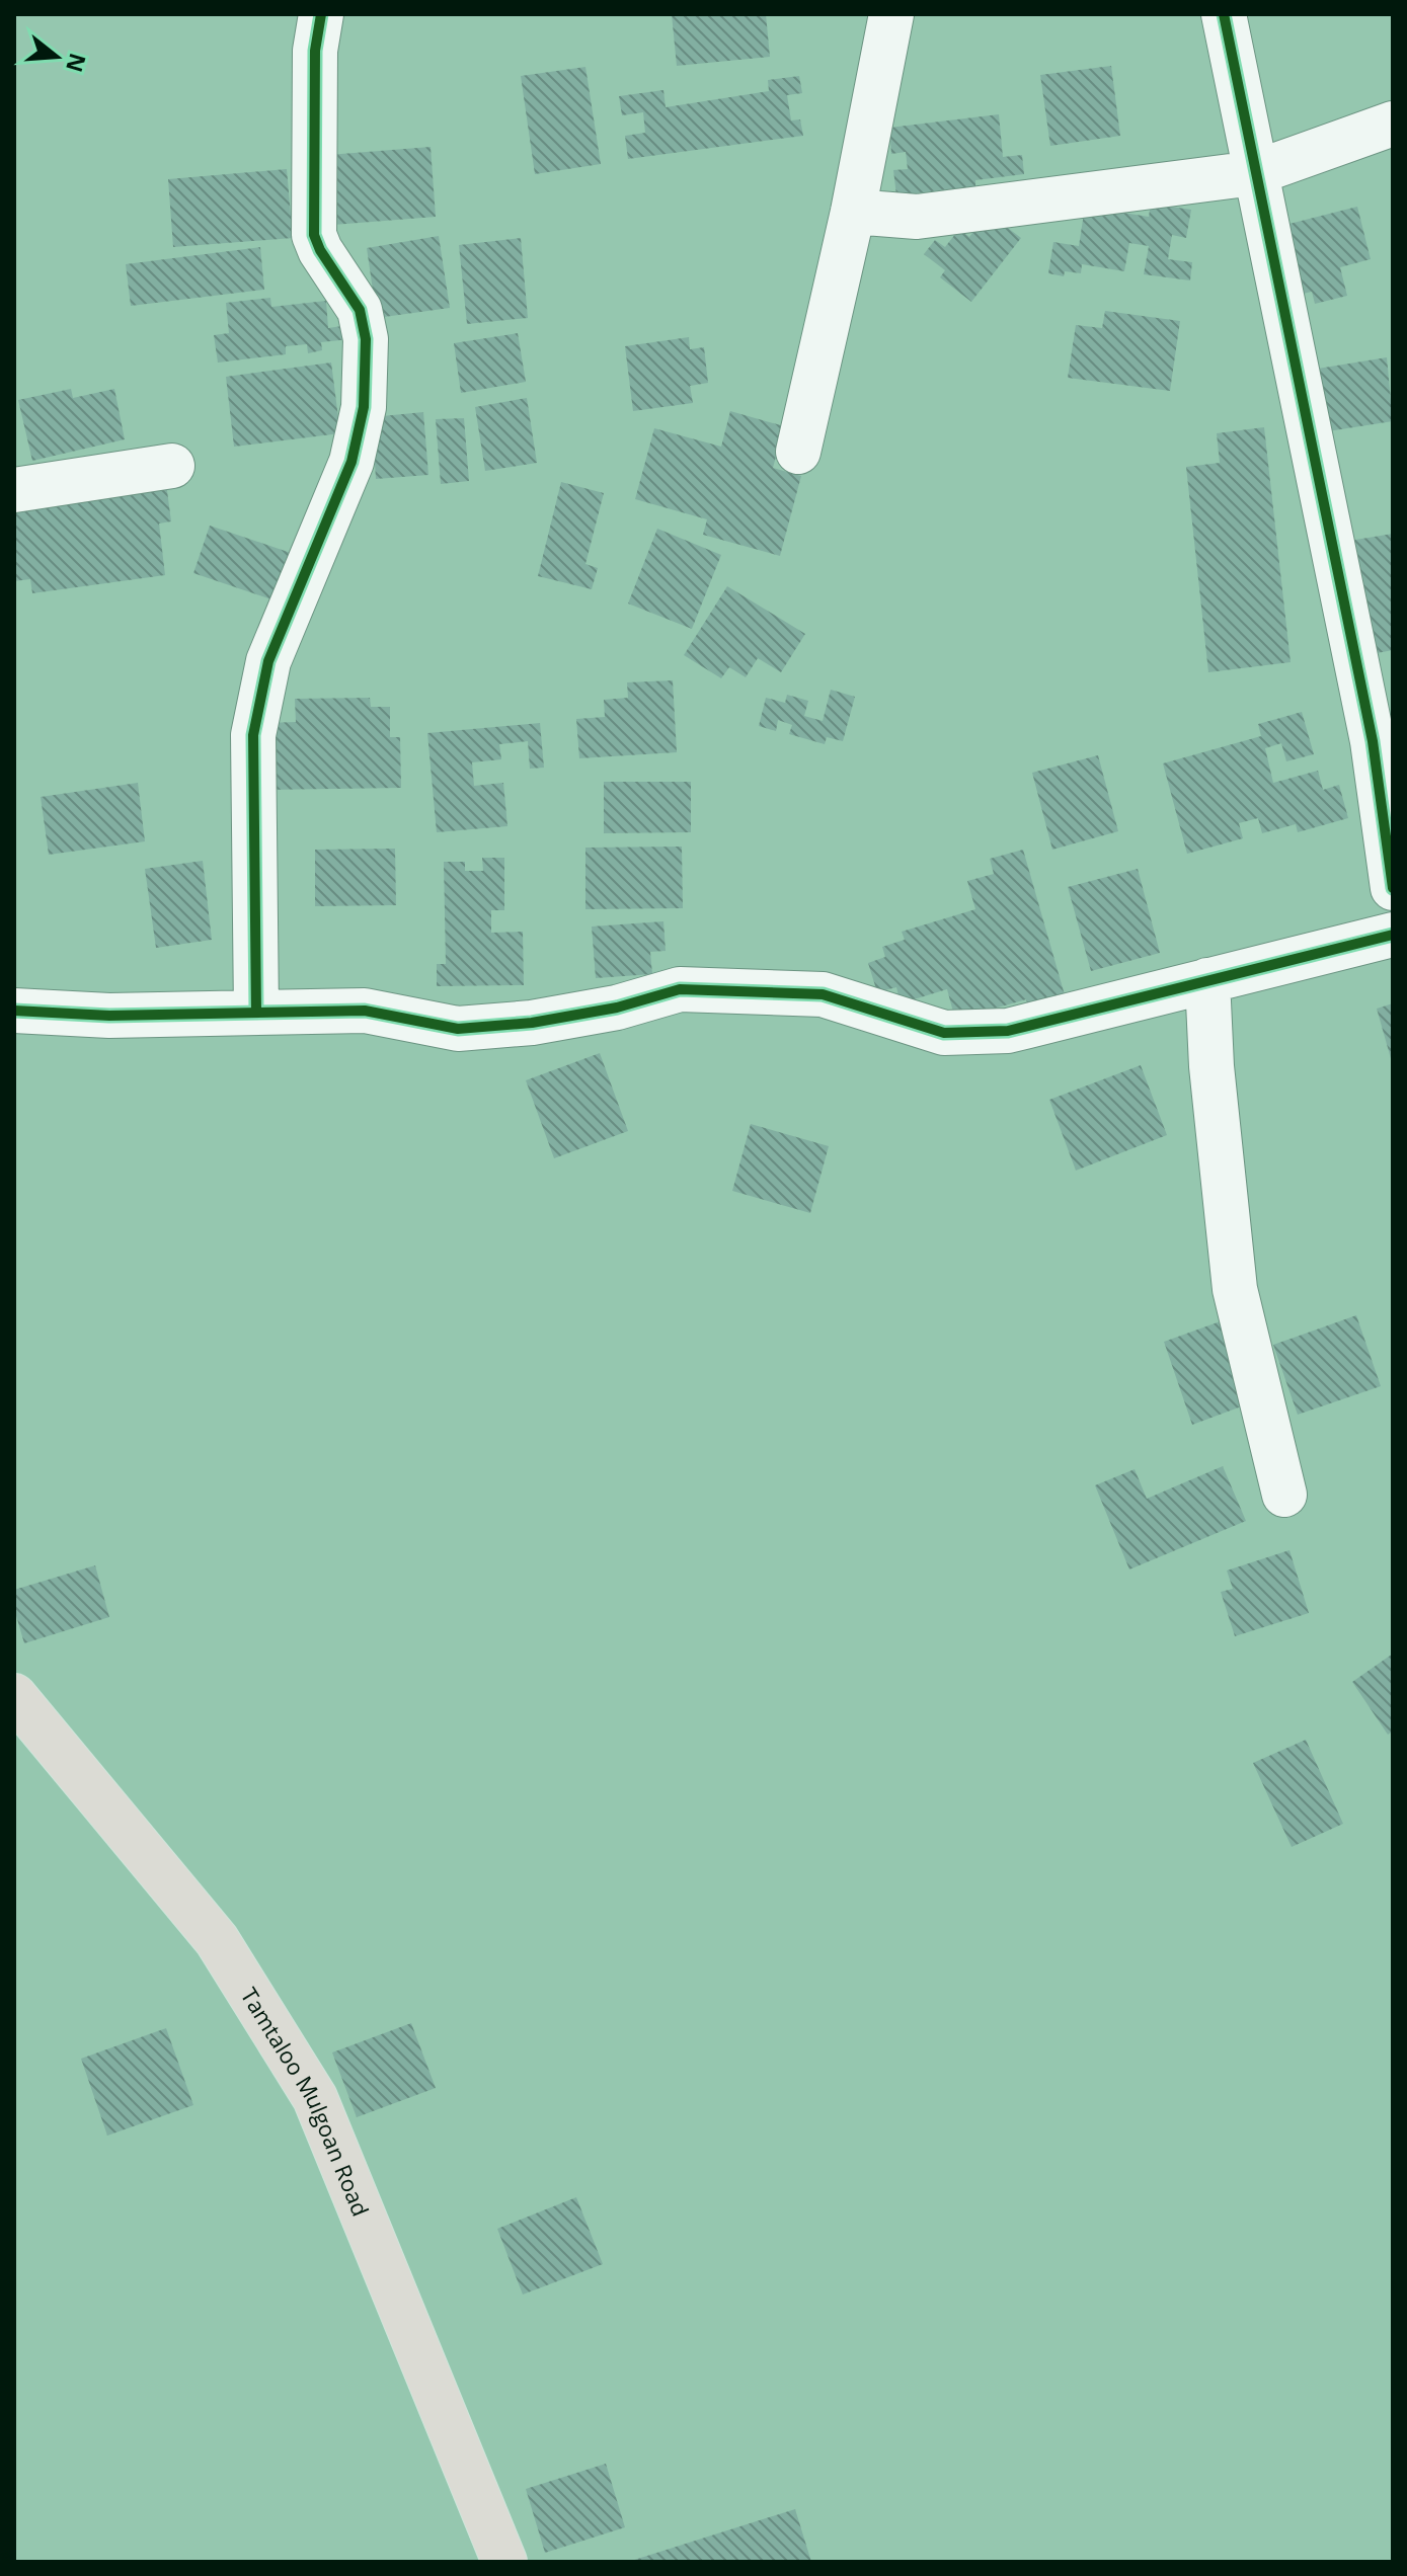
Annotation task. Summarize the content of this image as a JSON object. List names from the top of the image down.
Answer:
{
  "streets": {
    "main road": ["Tamtaloo Mulgoan Road"]
  },
  "north": "right"
}
